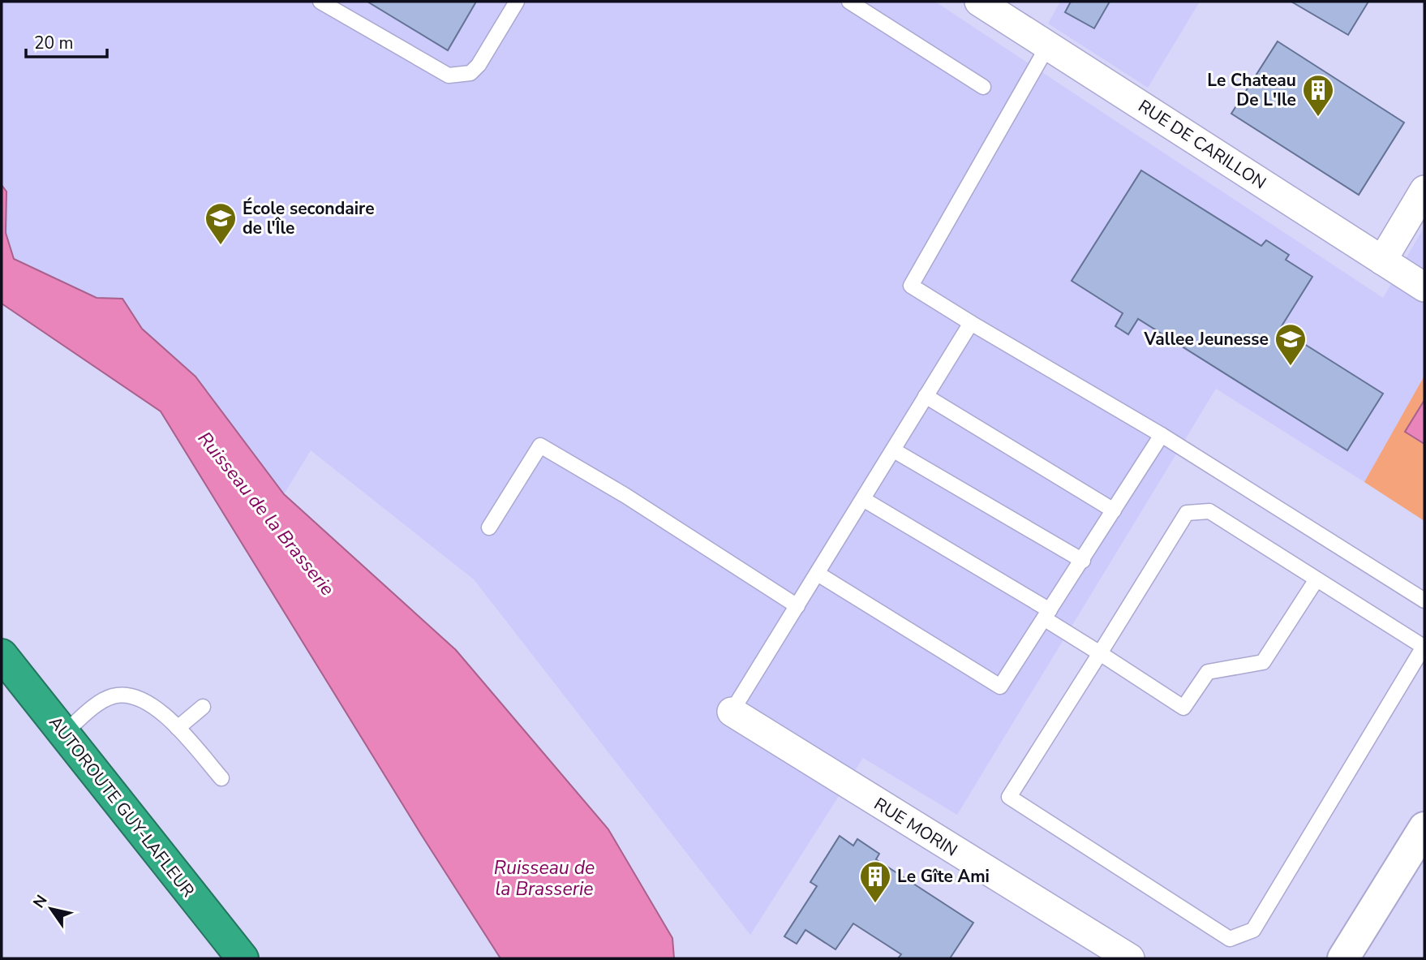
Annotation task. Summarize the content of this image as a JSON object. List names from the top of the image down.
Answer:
{
  "streets": {
    "highway": ["AUTOROUTE GUY-LAFLEUR"],
    "street": ["RUE DE CARILLON", "RUE MORIN"]
  },
  "water": ["Ruisseau de la Brasserie"],
  "places": {
    "building": ["Le Chateau De L'Ile", "Le Gîte Ami"],
    "school or university": ["École secondaire de l'Île", "Vallee Jeunesse"]
  },
  "scale_bar": "20 m",
  "north": "top left"
}
